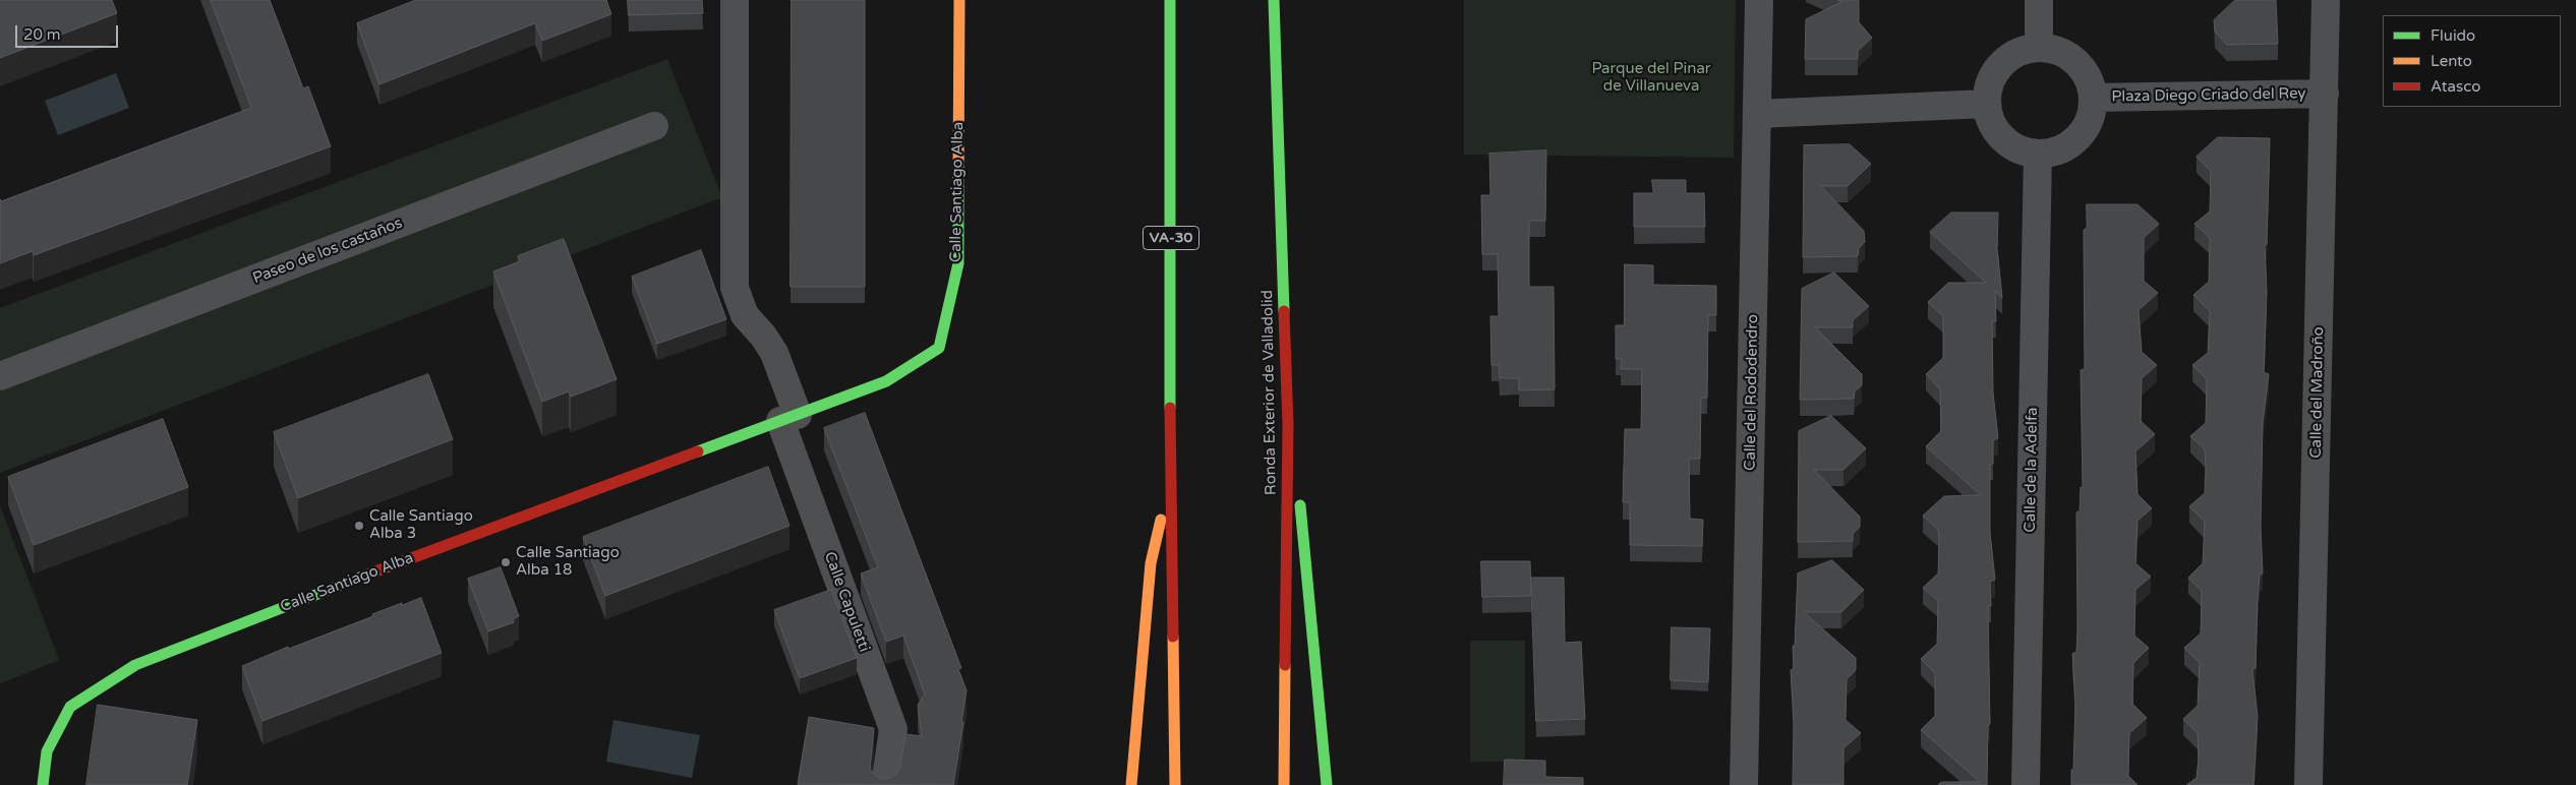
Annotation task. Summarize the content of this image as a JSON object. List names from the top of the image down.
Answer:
{
  "streets": {
    "main road": ["Calle Santiago Alba", "VA-30", "Ronda Exterior de Valladolid"],
    "street": [
      "Plaza Diego Criado del Rey",
      "Paseo de los castaños",
      "Calle del Rododendro",
      "Calle del Madroño",
      "Calle de la Adelfa",
      "Calle Capuletti"
    ]
  },
  "crossings": [
    ["Plaza Diego Criado del Rey", "Calle del Madroño"],
    ["Plaza Diego Criado del Rey", "Calle de la Adelfa"],
    ["Calle Santiago Alba", "Calle Capuletti"]
  ],
  "parks": ["Parque del Pinar de Villanueva"],
  "places": ["Calle Santiago Alba 3", "Calle Santiago Alba 18"],
  "legend": ["Fluido", "Lento", "Atasco"],
  "scale_bar": "20 m"
}
